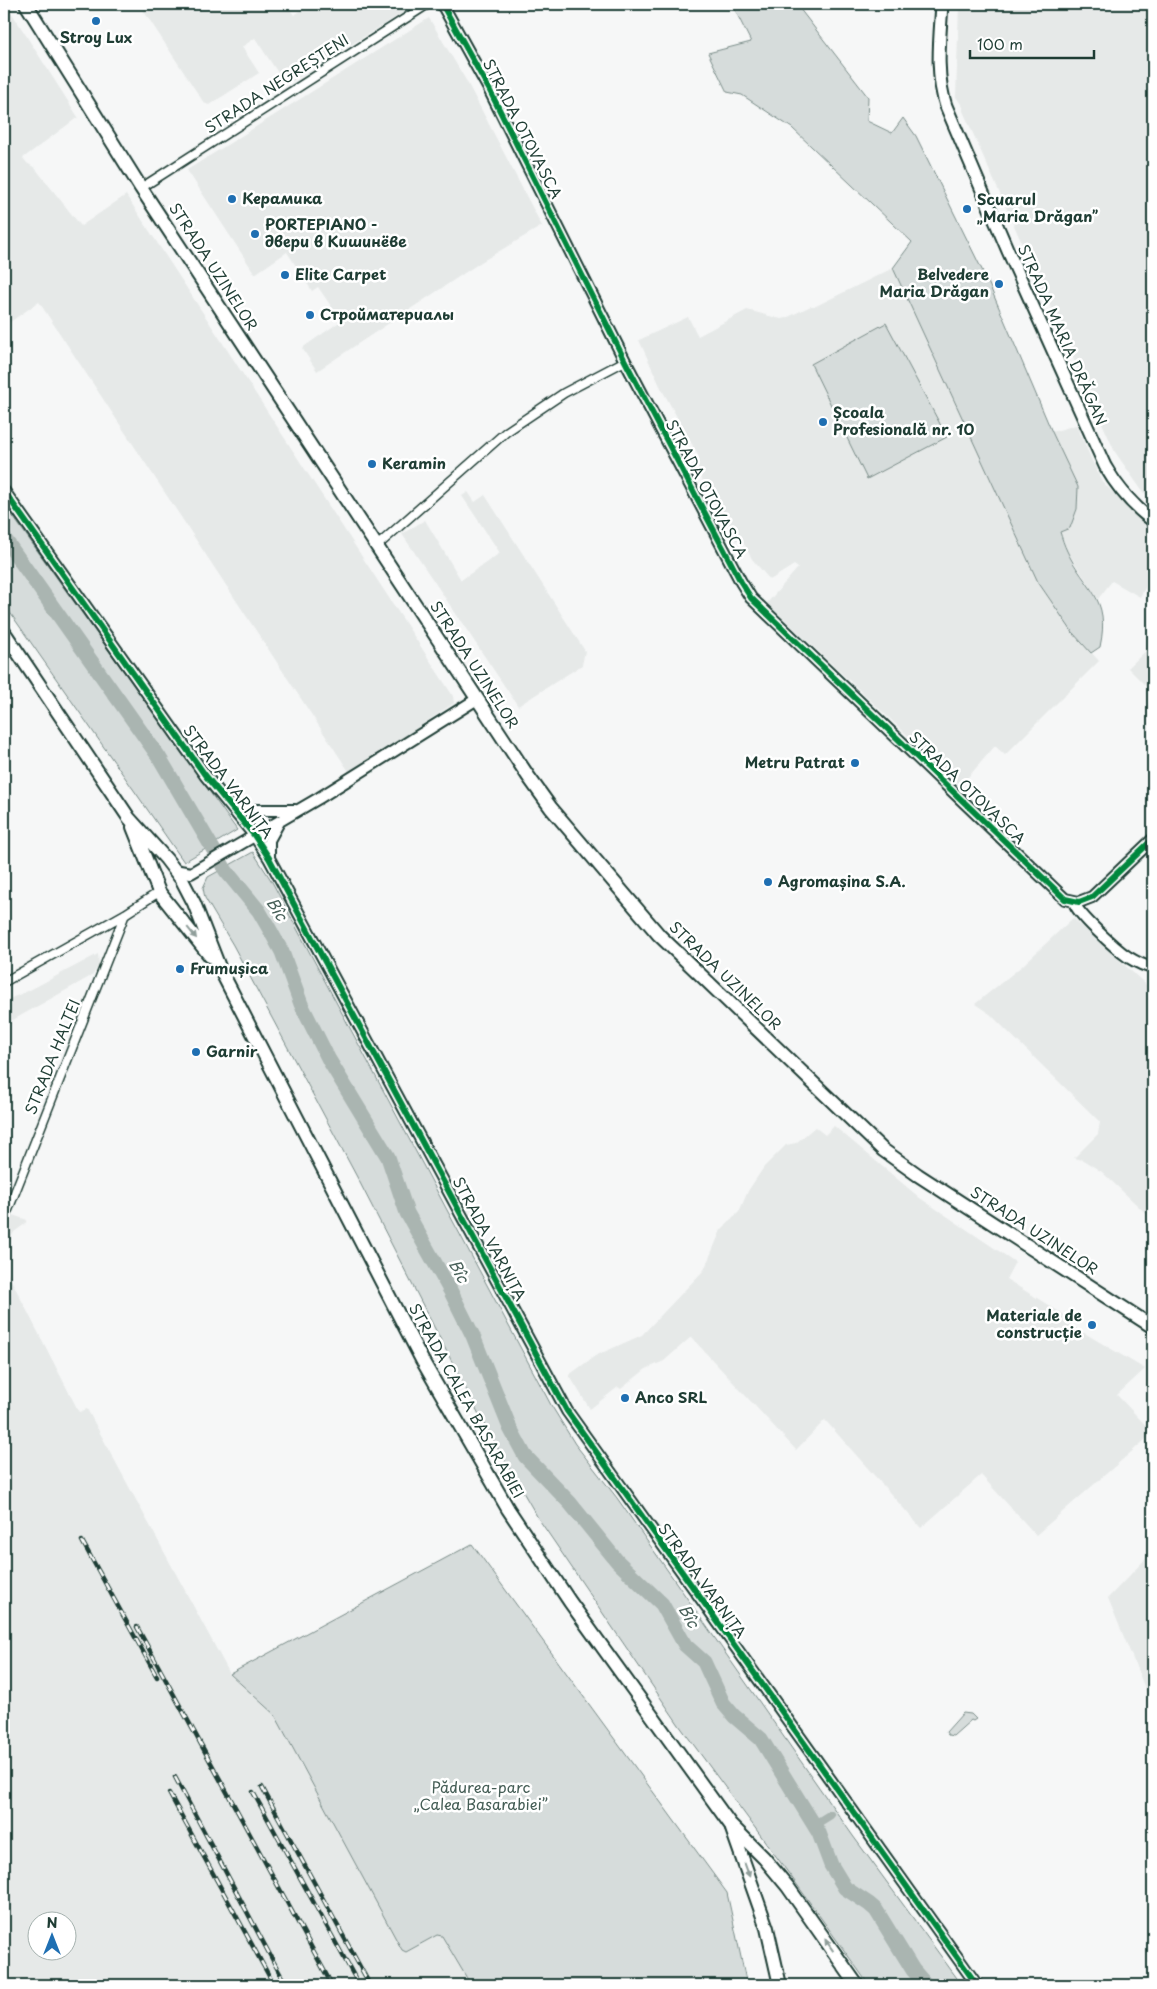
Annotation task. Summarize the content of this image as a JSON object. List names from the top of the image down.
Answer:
{
  "streets": {
    "main road": ["STRADA UZINELOR", "STRADA MARIA DRĂGAN", "STRADA CALEA BASARABIEI"],
    "street": [
      "STRADA NEGREȘTENI",
      "STRADA OTOVASCA",
      "STRADA VARNIȚA",
      "STRADA HALTEI"
    ]
  },
  "crossings": [
    ["STRADA NEGREȘTENI", "STRADA UZINELOR"]
  ],
  "water": ["Bîc"],
  "parks": ["Pădurea-parc „Calea Basarabiei”"],
  "places": [
    "Stroy Lux",
    "Керамика",
    "Scuarul „Maria Drăgan”",
    "PORTEPIANO - двери в Кишинёве",
    "Elite Carpet",
    "Belvedere Maria Drăgan",
    "Стройматериалы",
    "Școala Profesională nr. 10",
    "Keramin",
    "Metru Patrat",
    "Agromașina S.A.",
    "Frumușica",
    "Garnir",
    "Materiale de construcție",
    "Anco SRL"
  ],
  "scale_bar": "100 m",
  "north": "top"
}
